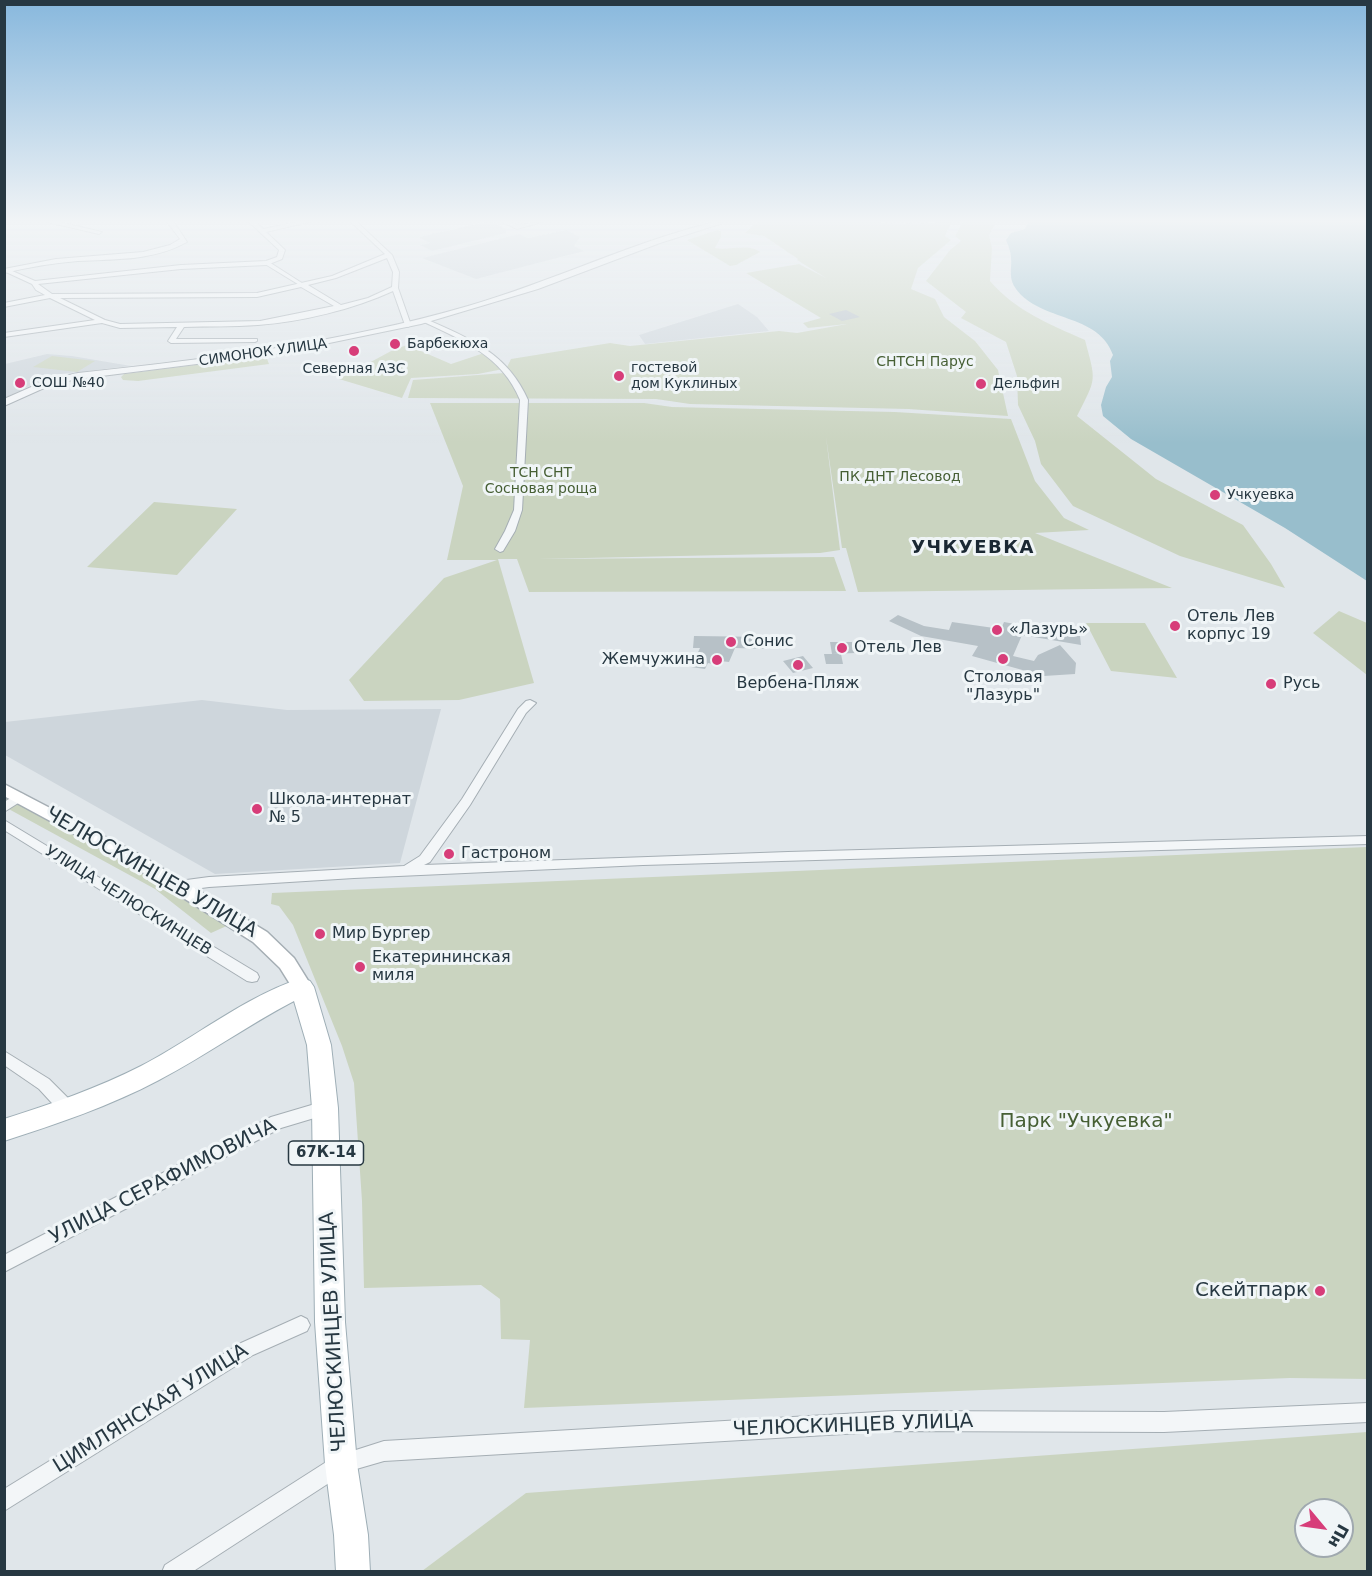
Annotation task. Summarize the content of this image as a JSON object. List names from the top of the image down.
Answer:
{
  "streets": {
    "main road": ["ЧЕЛЮСКИНЦЕВ УЛИЦА", "67К-14"],
    "street": [
      "СИМОНОК УЛИЦА",
      "УЛИЦА ЧЕЛЮСКИНЦЕВ",
      "УЛИЦА СЕРАФИМОВИЧА",
      "ЦИМЛЯНСКАЯ УЛИЦА"
    ]
  },
  "crossings": [
    ["ЧЕЛЮСКИНЦЕВ УЛИЦА", "УЛИЦА СЕРАФИМОВИЧА"]
  ],
  "districts": ["УЧКУЕВКА"],
  "parks": [
    "СНТСН Парус",
    "ТСН СНТ Сосновая роща",
    "ПК ДНТ Лесовод",
    "Парк \"Учкуевка\""
  ],
  "places": [
    "Барбекюха",
    "Северная АЗС",
    "гостевой дом Куклиных",
    "СОШ №40",
    "Дельфин",
    "Учкуевка",
    "Отель Лев корпус 19",
    "«Лазурь»",
    "Сонис",
    "Отель Лев",
    "Столовая \"Лазурь\"",
    "Жемчужина",
    "Вербена-Пляж",
    "Русь",
    "Школа-интернат № 5",
    "Гастроном",
    "Мир Бургер",
    "Екатерининская миля",
    "Скейтпарк"
  ],
  "north": "bottom right"
}
